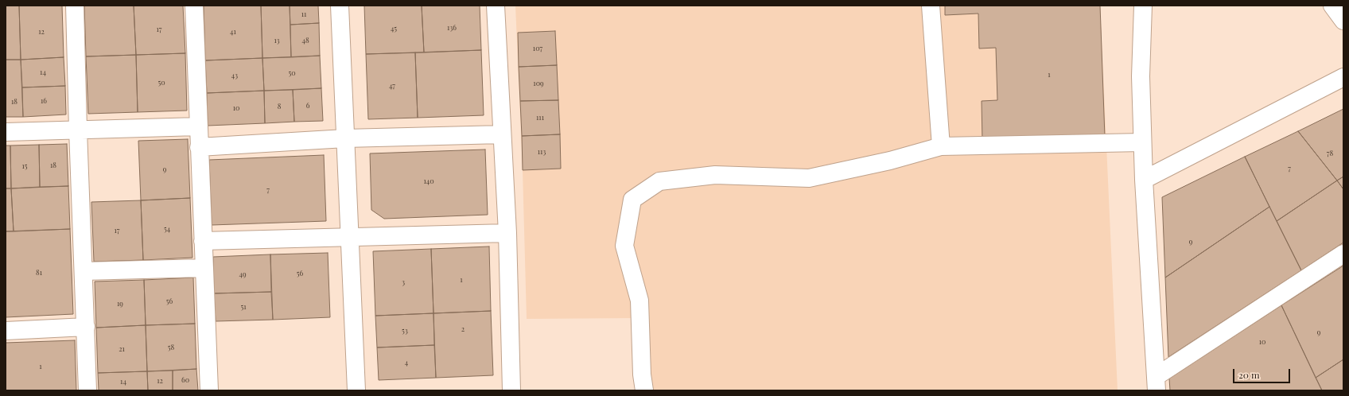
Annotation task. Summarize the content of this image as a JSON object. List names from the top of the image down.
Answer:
{
  "house_numbers": [
    "11",
    "136",
    "45",
    "17",
    "12",
    "41",
    "13",
    "48",
    "107",
    "14",
    "50",
    "1",
    "43",
    "50",
    "109",
    "47",
    "16",
    "18",
    "6",
    "8",
    "10",
    "111",
    "113",
    "78",
    "18",
    "15",
    "7",
    "9",
    "140",
    "7",
    "54",
    "17",
    "9",
    "81",
    "56",
    "49",
    "1",
    "3",
    "56",
    "19",
    "51",
    "2",
    "53",
    "9",
    "10",
    "58",
    "21",
    "4",
    "1",
    "60",
    "12",
    "14"
  ],
  "scale_bar": "20 m"
}
